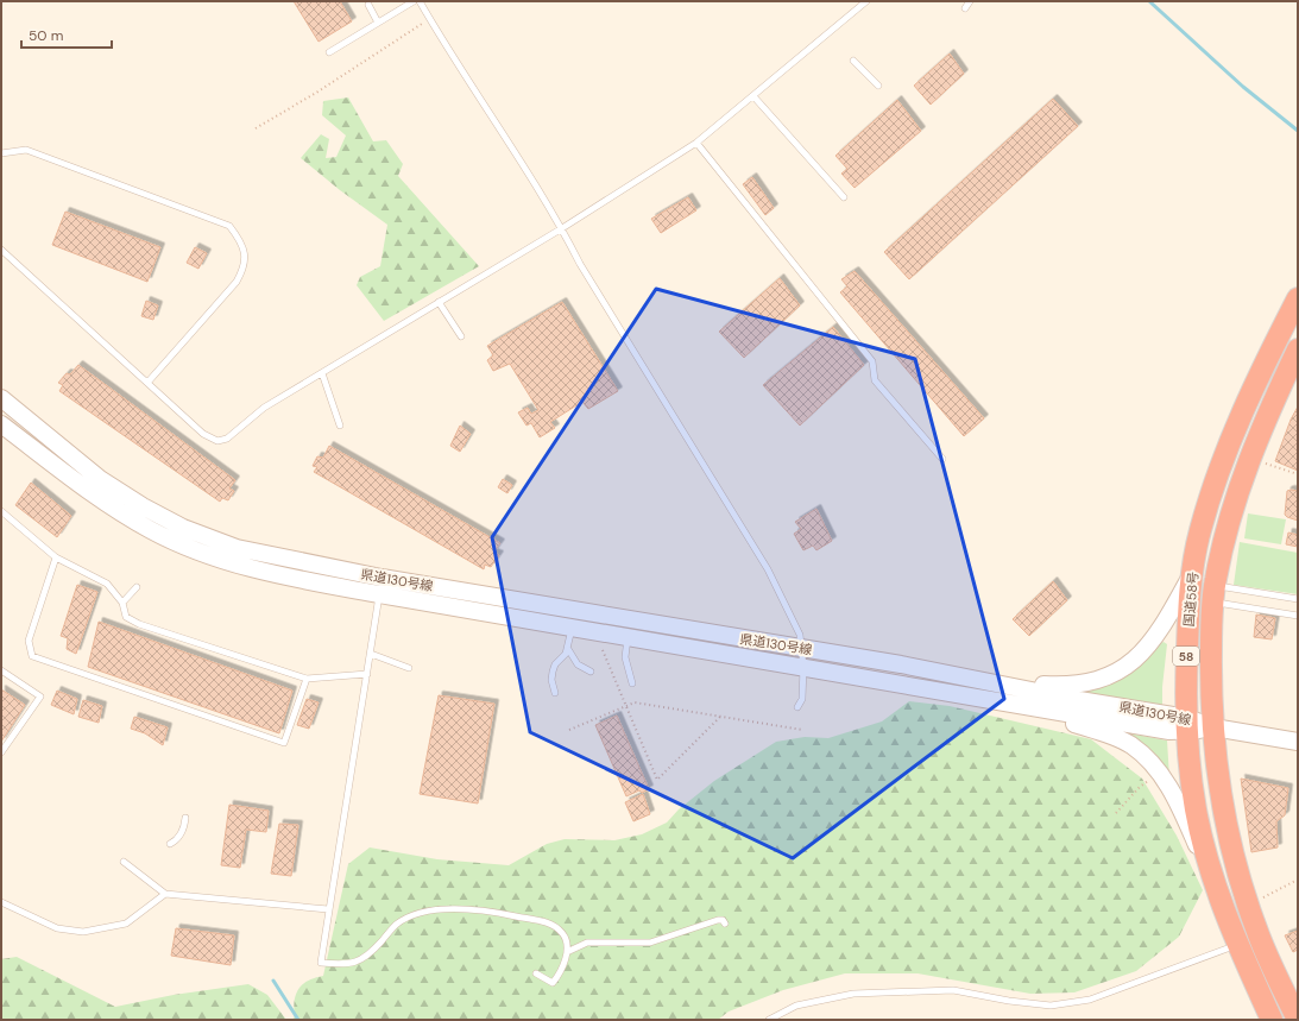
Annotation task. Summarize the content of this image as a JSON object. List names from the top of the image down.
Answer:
{
  "streets": {
    "highway": ["国道58号", "58"],
    "main road": ["県道130号線"]
  },
  "crossings": [
    ["県道130号線", "国道58号"]
  ],
  "scale_bar": "50 m"
}
